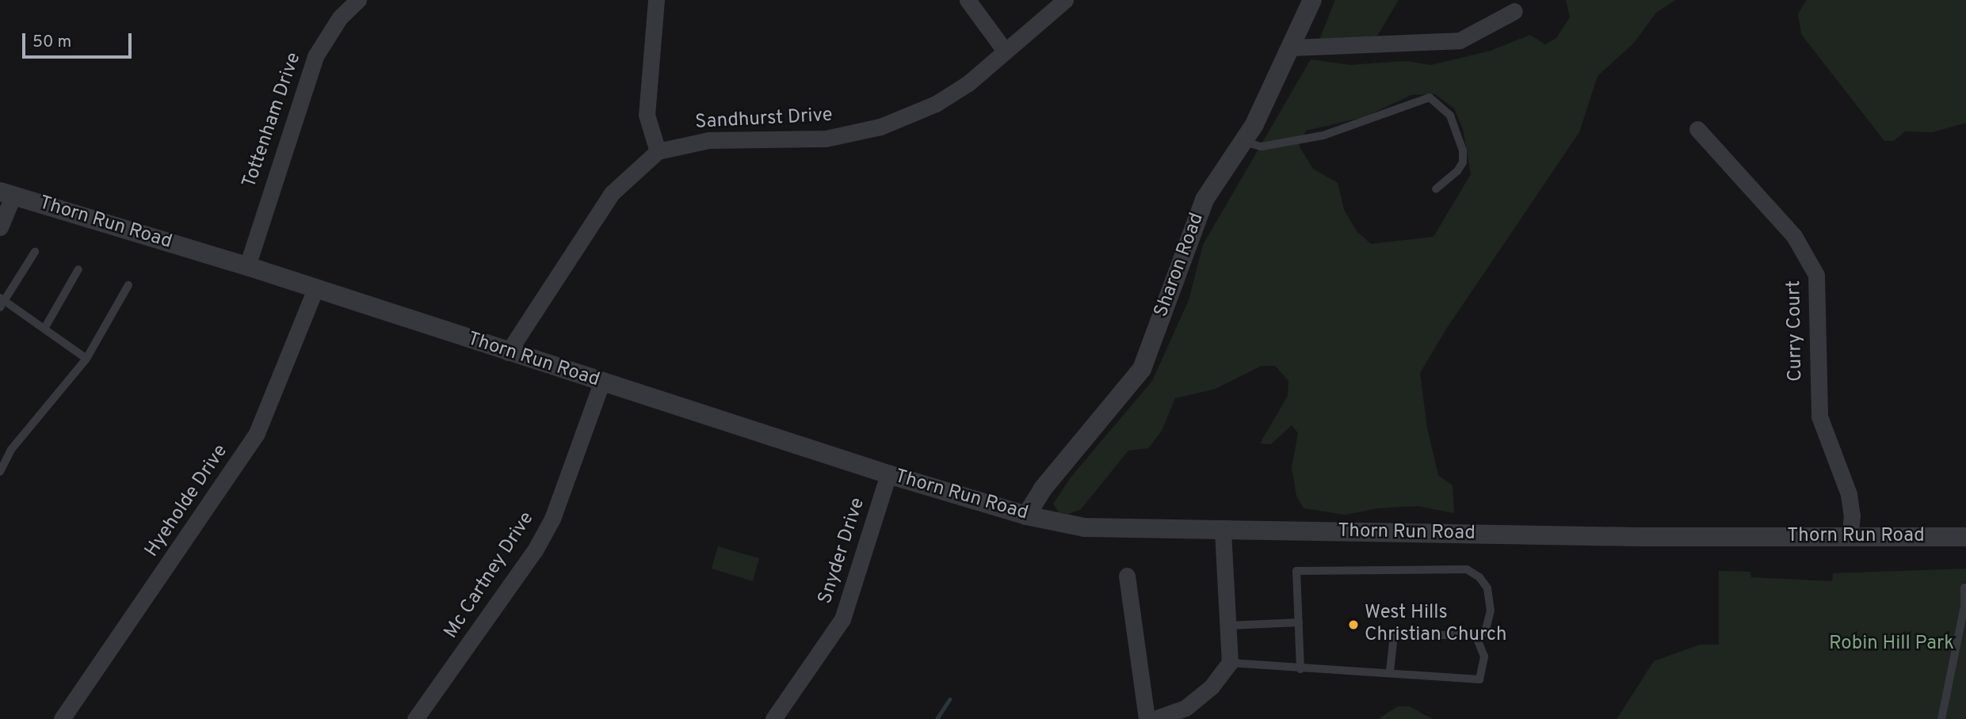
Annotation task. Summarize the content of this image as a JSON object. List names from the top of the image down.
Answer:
{
  "streets": {
    "street": [
      "Sandhurst Drive",
      "Tottenham Drive",
      "Thorn Run Road",
      "Sharon Road",
      "Curry Court",
      "Hyeholde Drive",
      "Snyder Drive",
      "Mc Cartney Drive"
    ]
  },
  "crossings": [
    ["Sandhurst Drive", "Thorn Run Road"],
    ["Tottenham Drive", "Thorn Run Road"],
    ["Thorn Run Road", "Sharon Road"],
    ["Thorn Run Road", "Curry Court"],
    ["Thorn Run Road", "Hyeholde Drive"],
    ["Thorn Run Road", "Snyder Drive"],
    ["Thorn Run Road", "Mc Cartney Drive"]
  ],
  "parks": ["Robin Hill Park"],
  "places": ["West Hills Christian Church"],
  "scale_bar": "50 m"
}
